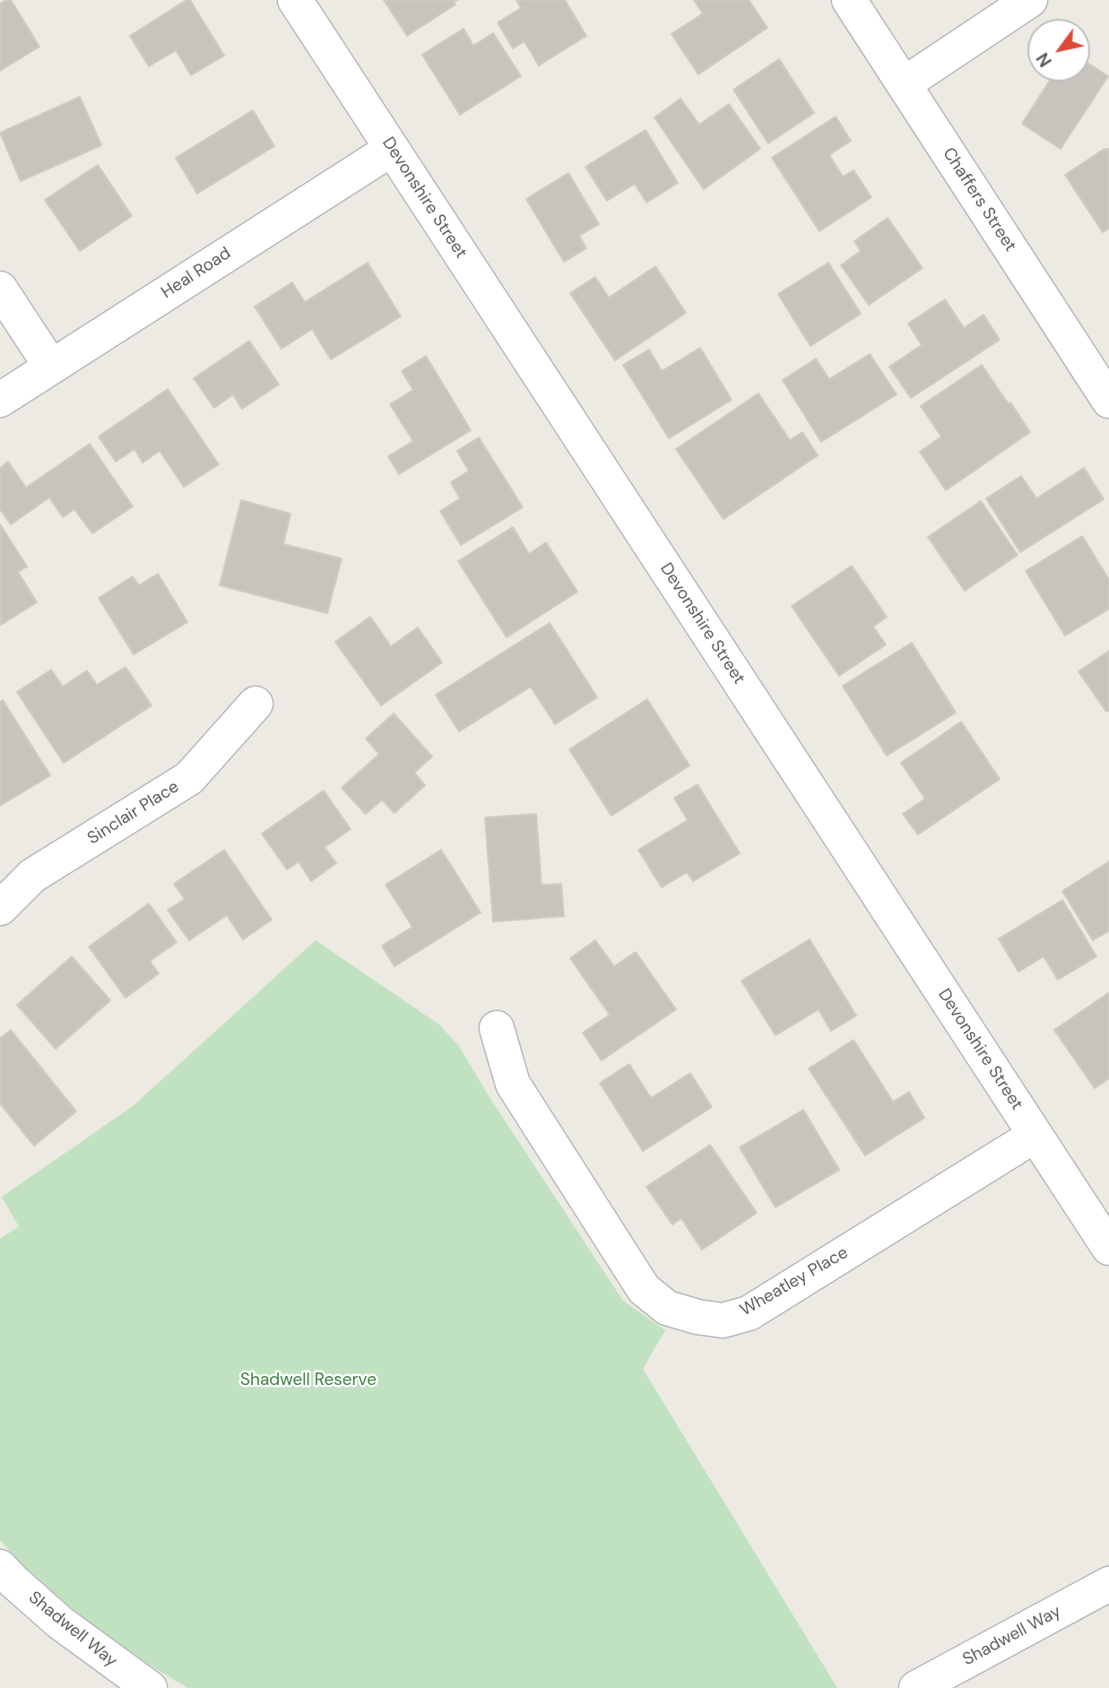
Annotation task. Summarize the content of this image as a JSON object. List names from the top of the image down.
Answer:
{
  "streets": {
    "street": [
      "Devonshire Street",
      "Chaffers Street",
      "Heal Road",
      "Sinclair Place",
      "Wheatley Place",
      "Shadwell Way"
    ]
  },
  "crossings": [
    ["Devonshire Street", "Heal Road"],
    ["Devonshire Street", "Wheatley Place"]
  ],
  "parks": ["Shadwell Reserve"],
  "north": "bottom left"
}
